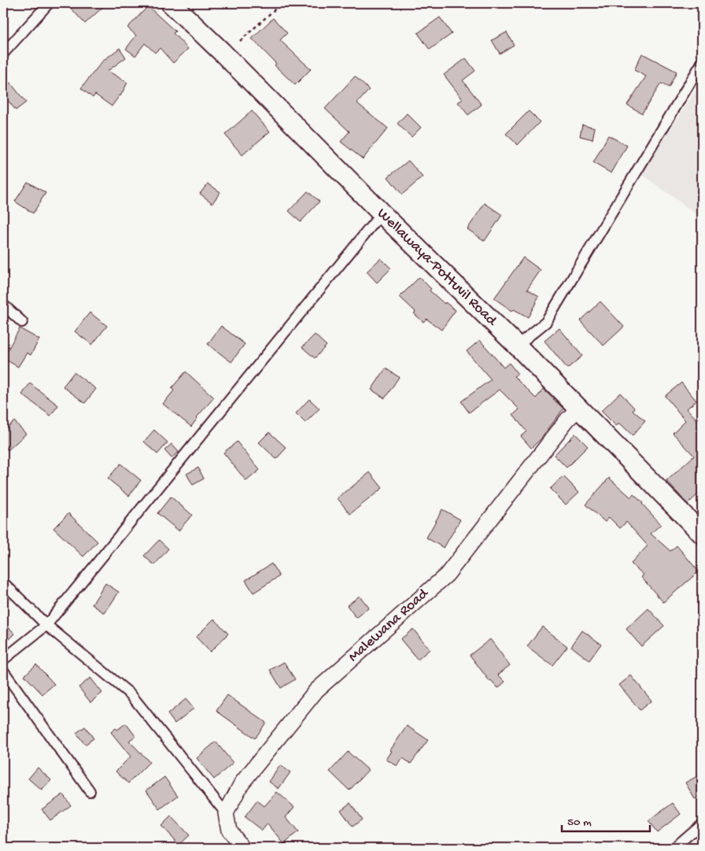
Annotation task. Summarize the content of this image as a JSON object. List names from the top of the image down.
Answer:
{
  "streets": {
    "highway": ["Wellawaya-Pottuvil Road"],
    "street": ["Malewana Road"]
  },
  "crossings": [
    ["Wellawaya-Pottuvil Road", "Malewana Road"]
  ],
  "scale_bar": "50 m"
}
